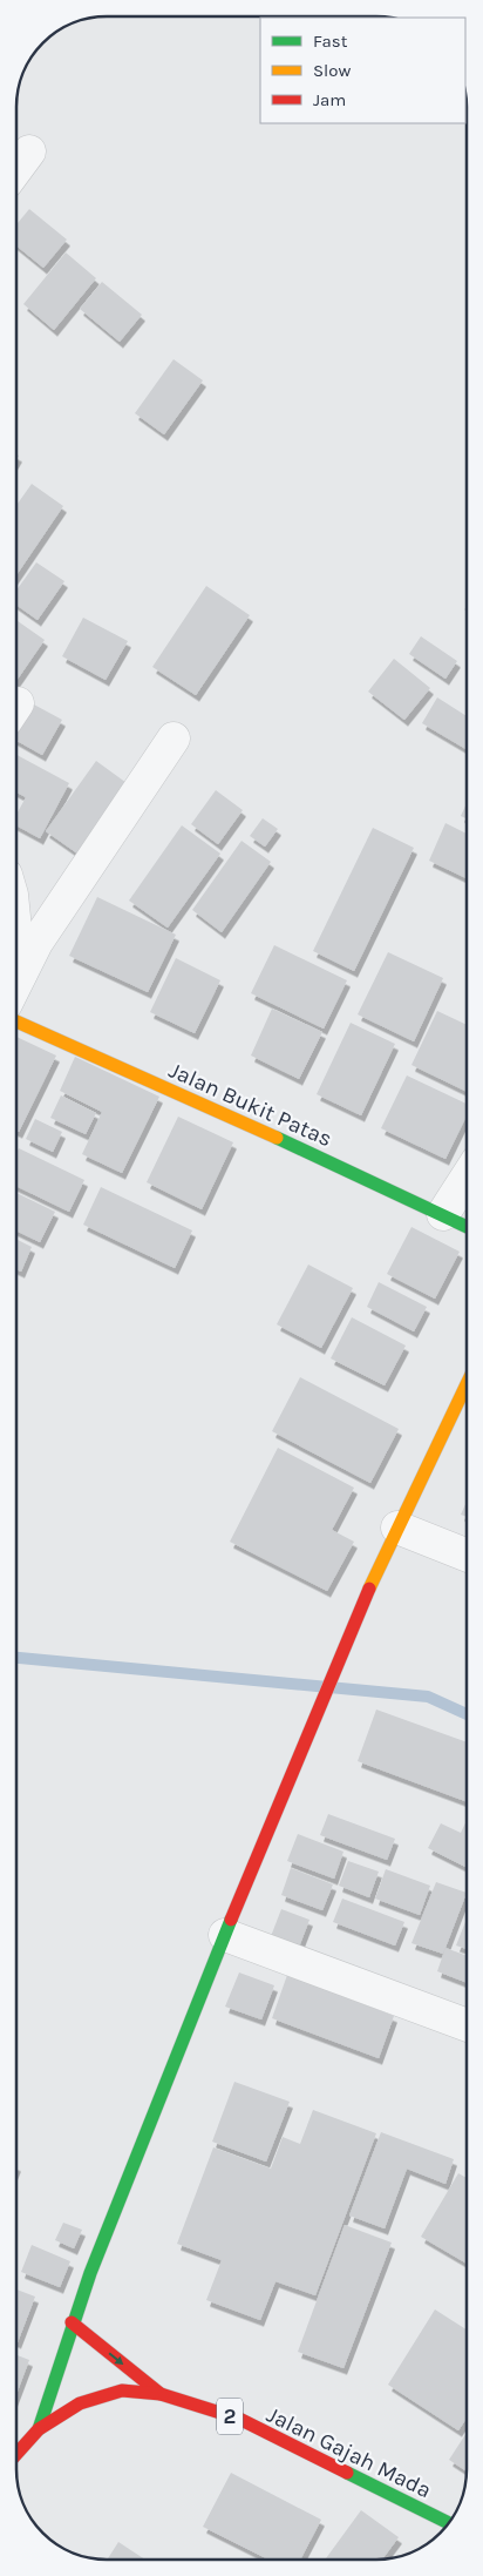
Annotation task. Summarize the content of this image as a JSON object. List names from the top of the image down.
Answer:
{
  "streets": {
    "main road": ["Jalan Bukit Patas", "2", "Jalan Gajah Mada"]
  },
  "legend": ["Fast", "Slow", "Jam"]
}
